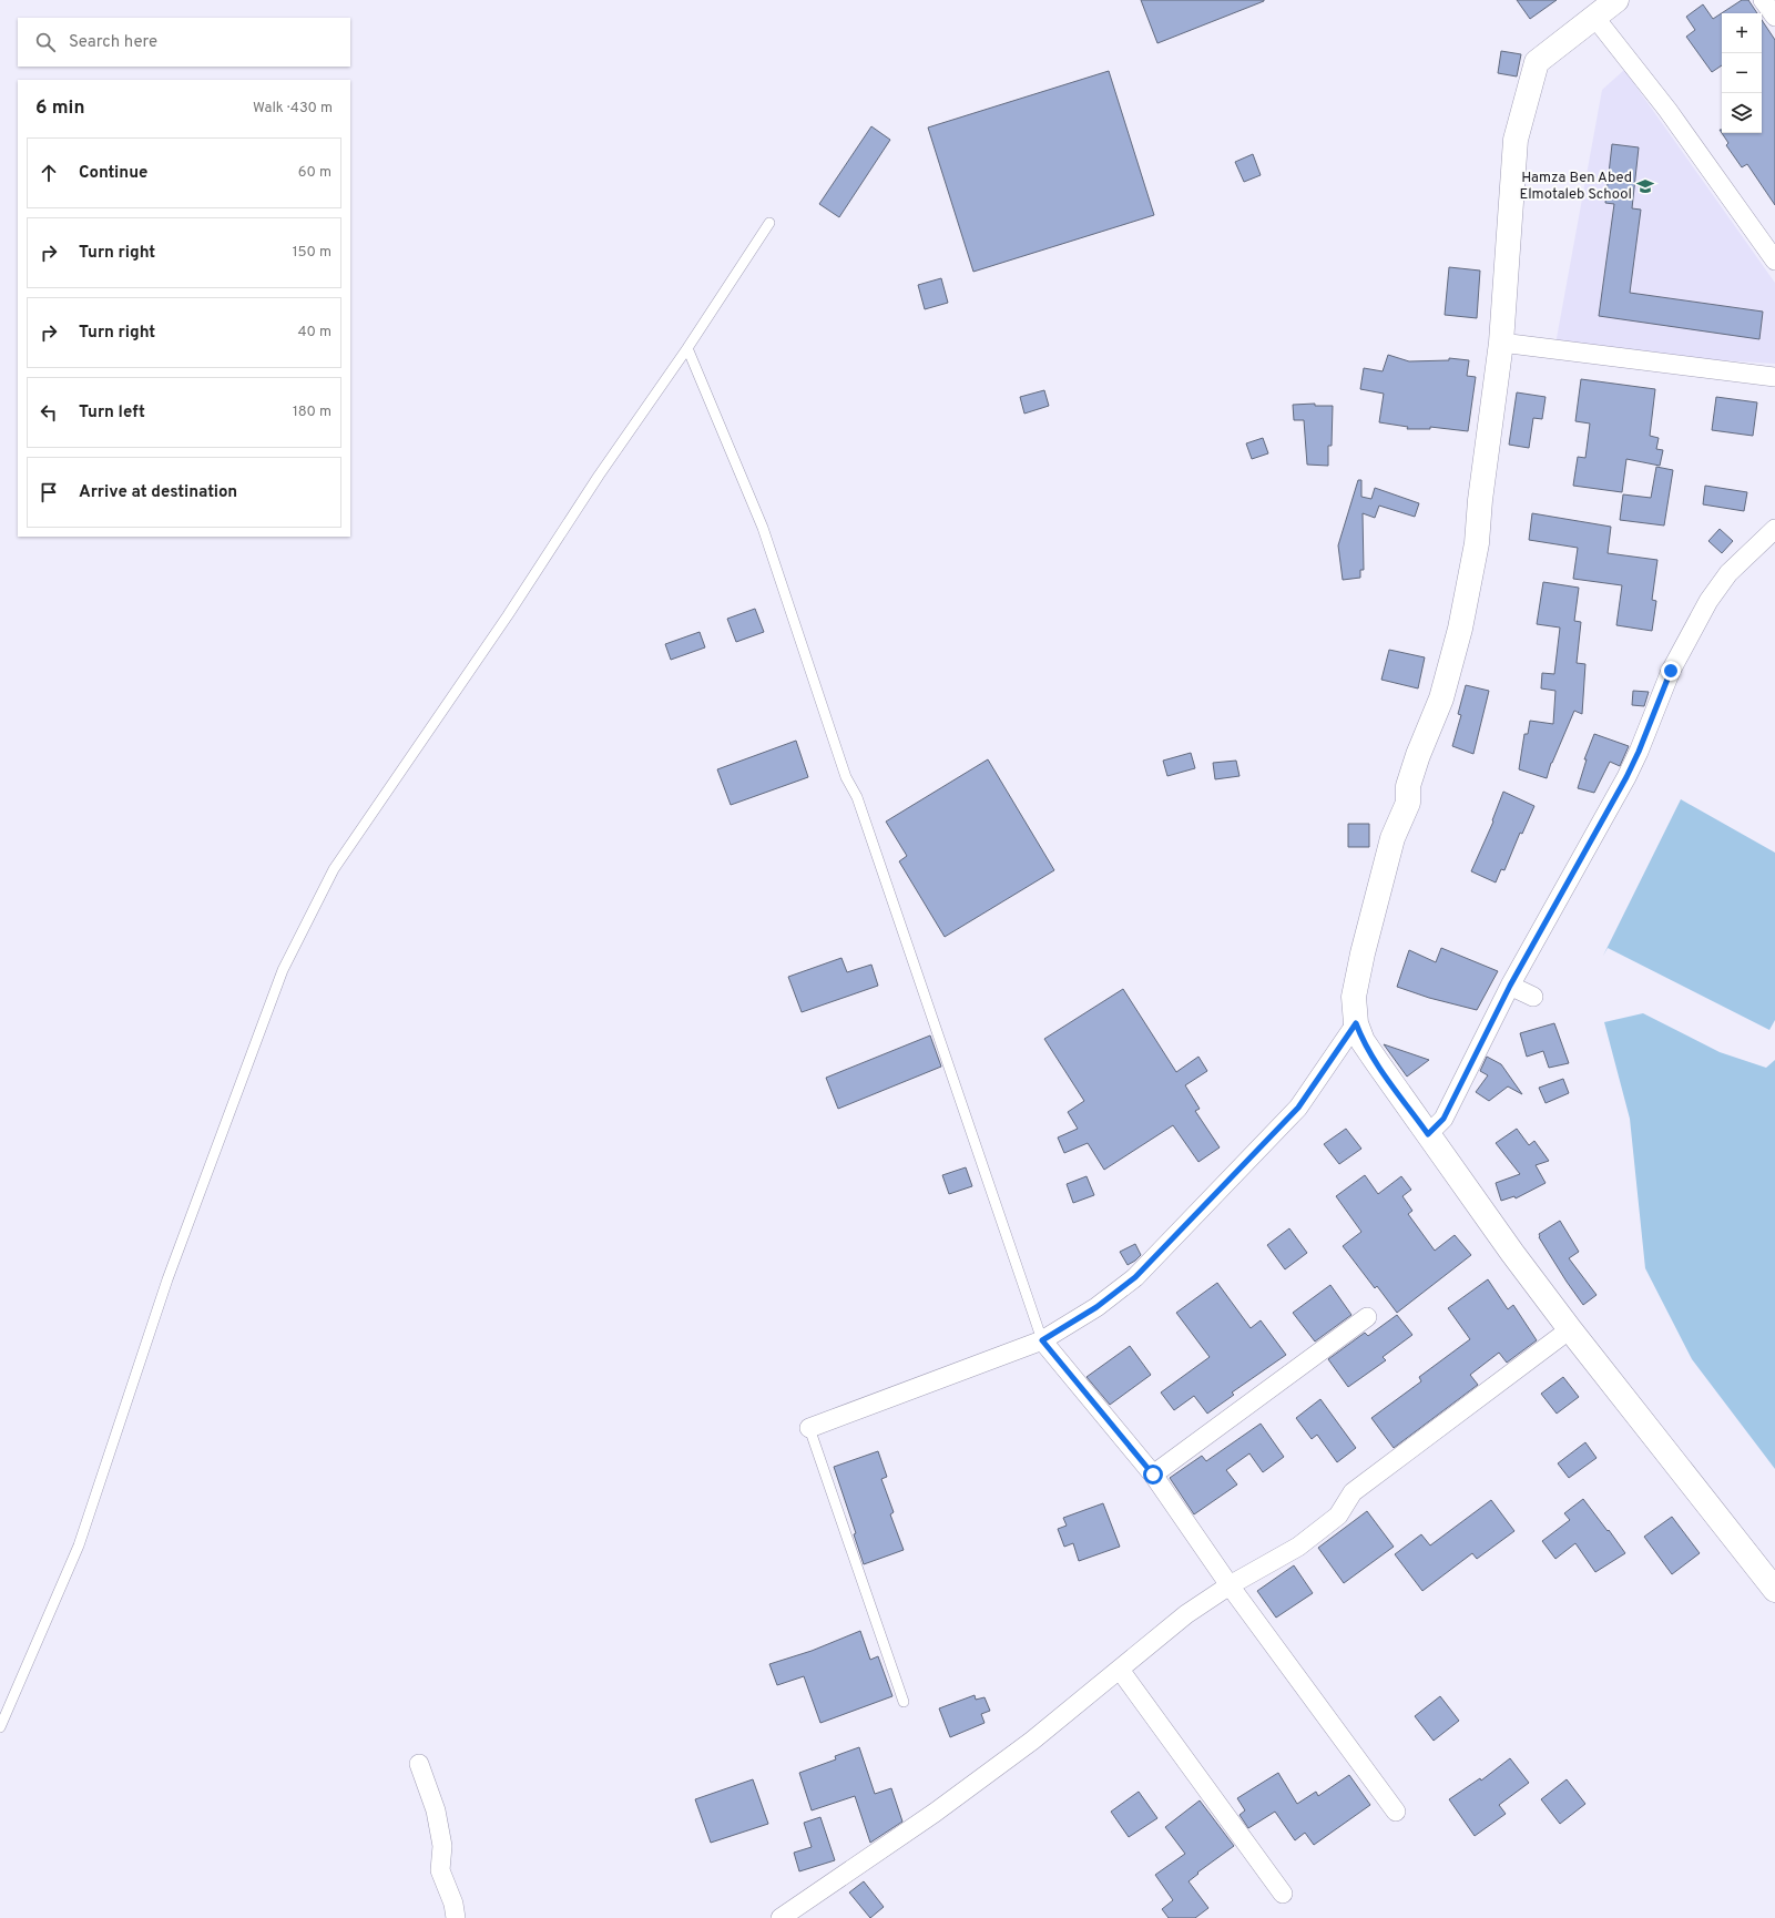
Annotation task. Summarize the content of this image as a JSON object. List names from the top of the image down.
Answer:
{
  "places": {
    "school or university": ["Hamza Ben Abed Elmotaleb School"]
  },
  "page": {
    "map_buttons": ["+", "−"],
    "search": "Search here",
    "heading": ["6 min", "Walk · 430 m"],
    "list": [
      ["Continue", "60 m"],
      ["Turn right", "150 m"],
      ["Turn right", "40 m"],
      ["Turn left", "180 m"],
      "Arrive at destination"
    ]
  }
}
